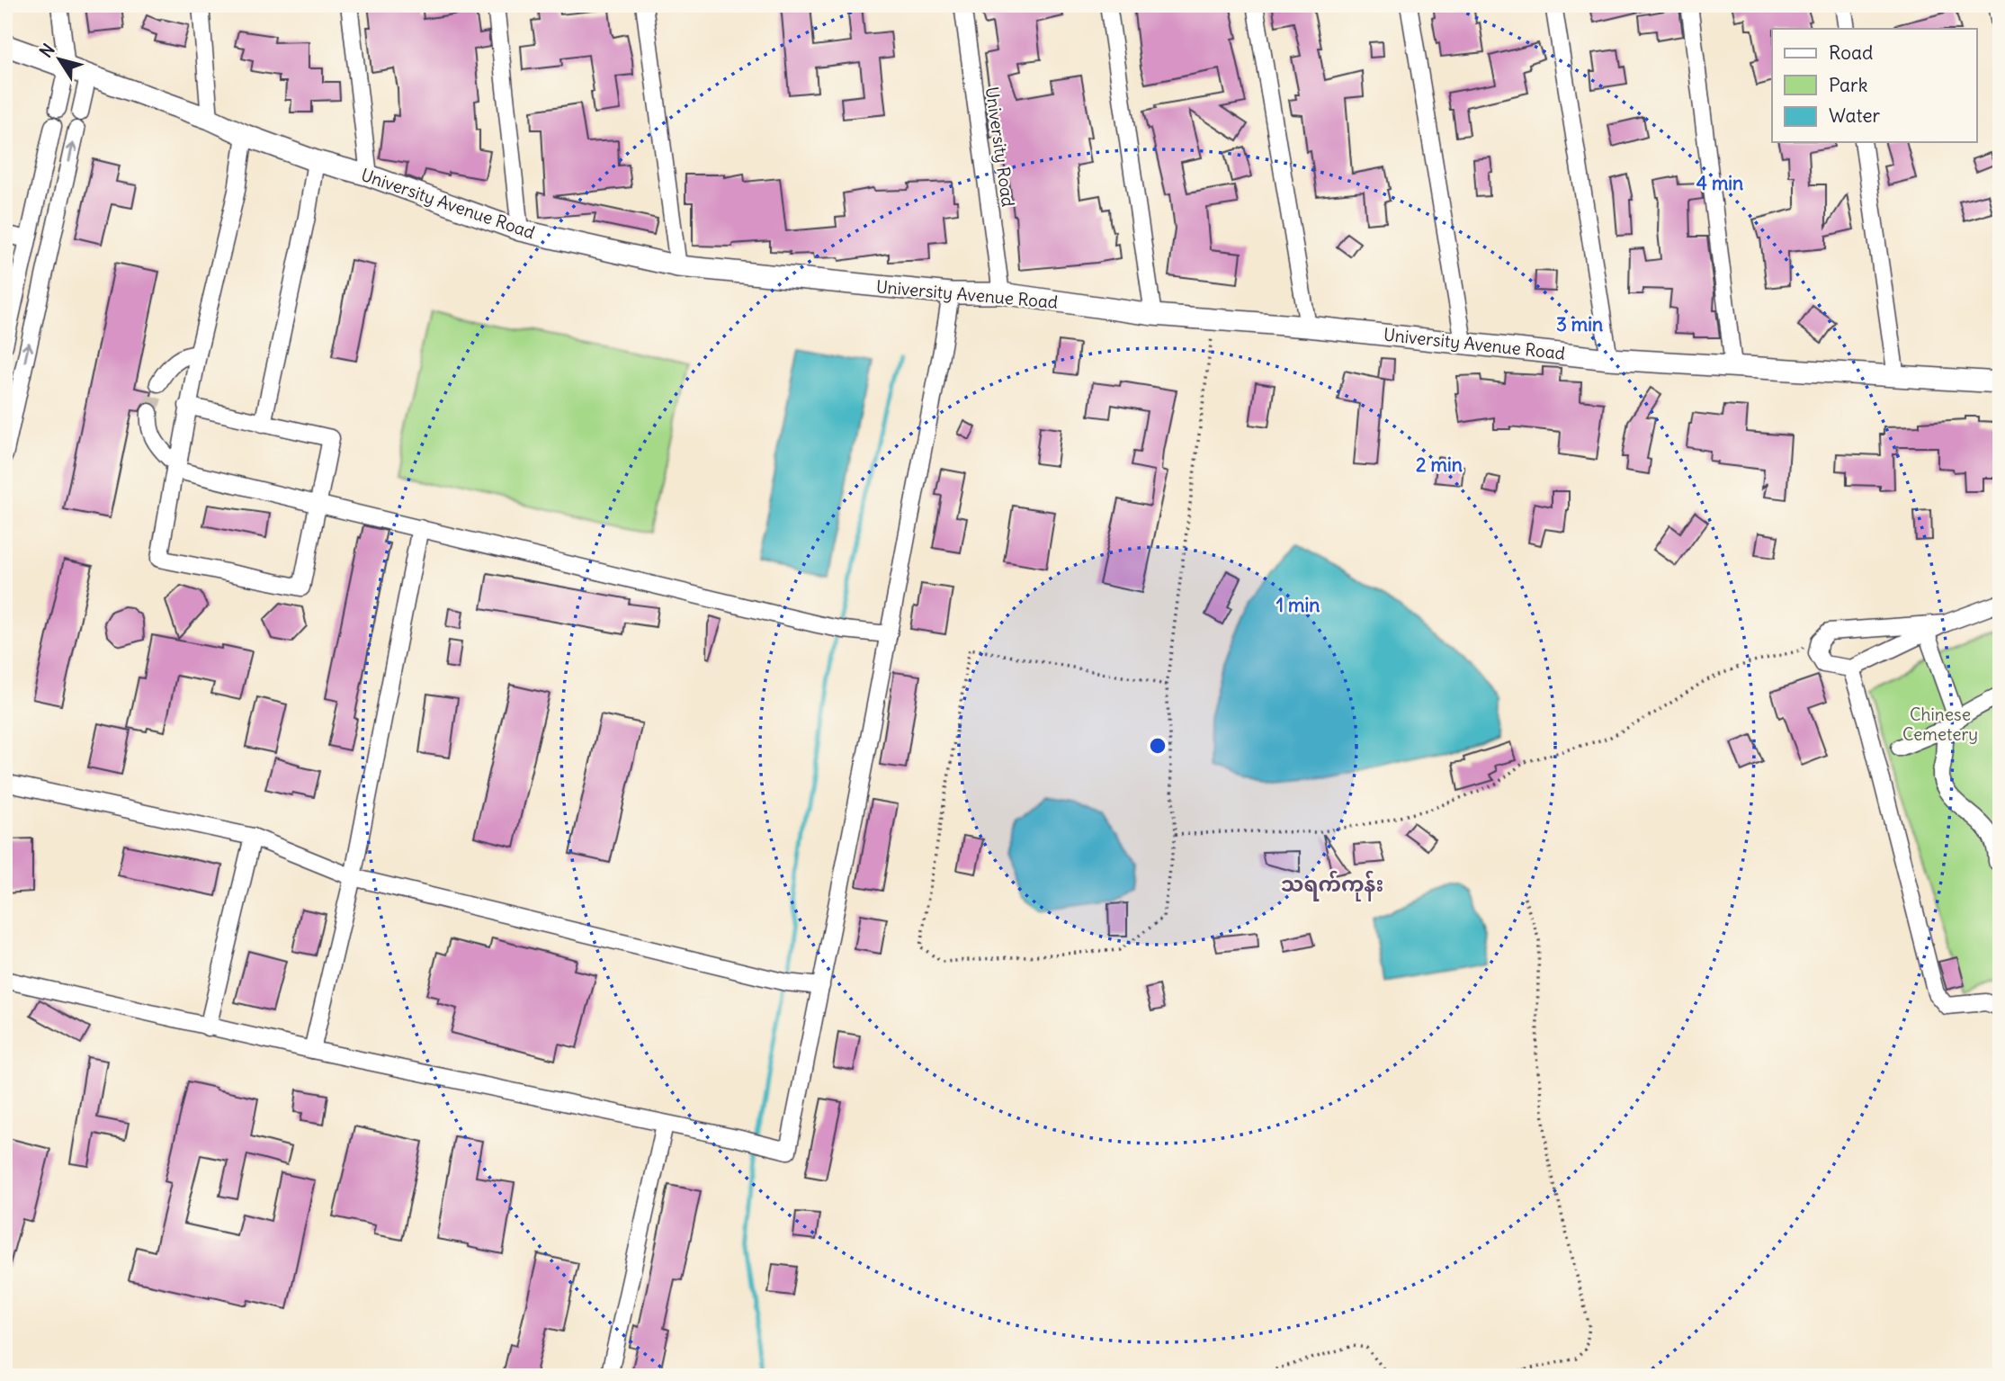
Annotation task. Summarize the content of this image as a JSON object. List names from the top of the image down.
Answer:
{
  "streets": {
    "main road": ["University Avenue Road"],
    "street": ["University Road"]
  },
  "crossings": [
    ["University Road", "University Avenue Road"]
  ],
  "districts": ["သရက်ကုန်း"],
  "parks": ["Chinese Cemetery"],
  "legend": ["Road", "Park", "Water"],
  "north": "top left",
  "rings": [
    "4 min",
    "3 min",
    "2 min",
    "1 min"
  ]
}
